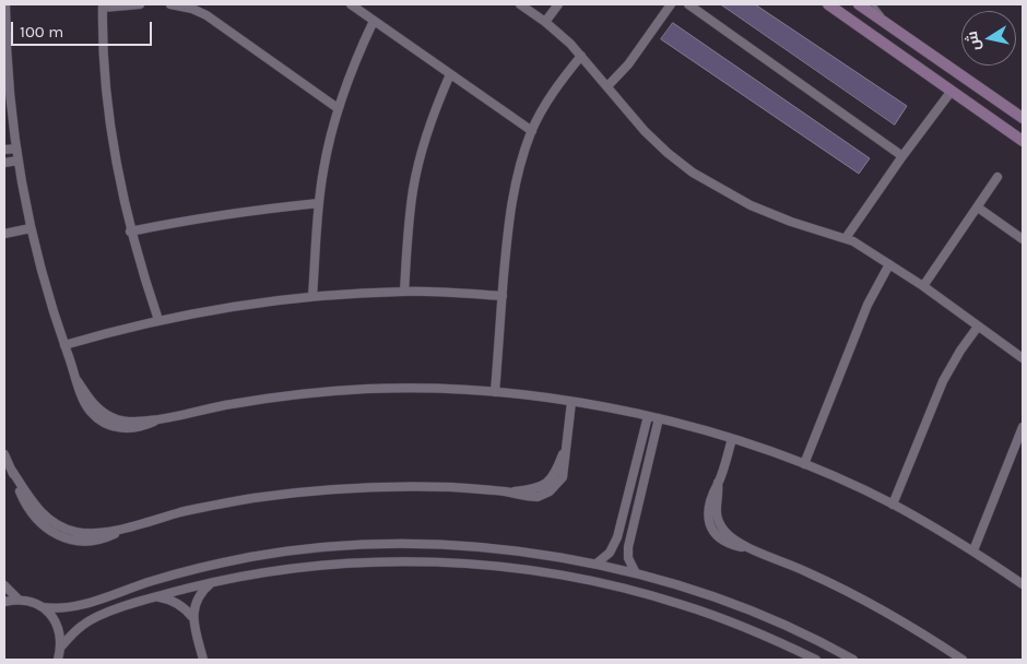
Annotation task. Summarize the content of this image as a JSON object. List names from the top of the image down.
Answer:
{
  "scale_bar": "100 m",
  "north": "left"
}
